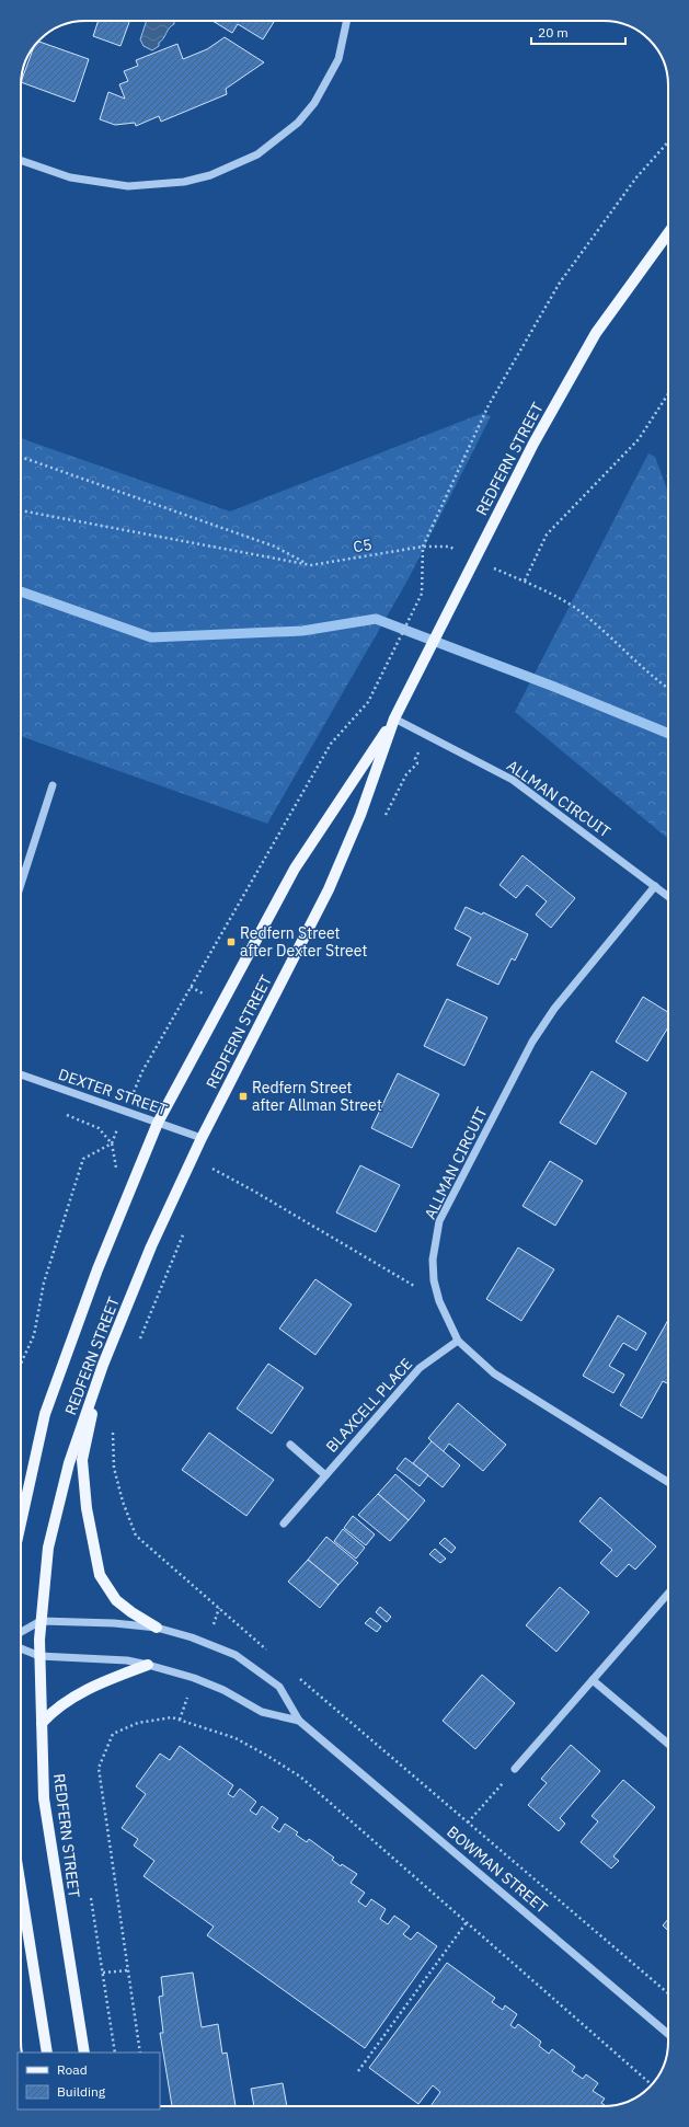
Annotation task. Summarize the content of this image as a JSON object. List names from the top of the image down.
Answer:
{
  "streets": {
    "main road": ["REDFERN STREET"],
    "street": [
      "ALLMAN CIRCUIT",
      "DEXTER STREET",
      "BLAXCELL PLACE",
      "BOWMAN STREET"
    ],
    "path": ["C5"]
  },
  "crossings": [
    ["REDFERN STREET", "C5"],
    ["REDFERN STREET", "ALLMAN CIRCUIT"],
    ["REDFERN STREET", "DEXTER STREET"],
    ["REDFERN STREET", "BOWMAN STREET"],
    ["ALLMAN CIRCUIT", "BLAXCELL PLACE"]
  ],
  "places": {
    "transit": ["Redfern Street after Dexter Street", "Redfern Street after Allman Street"]
  },
  "legend": ["Road", "Building"],
  "scale_bar": "20 m"
}
